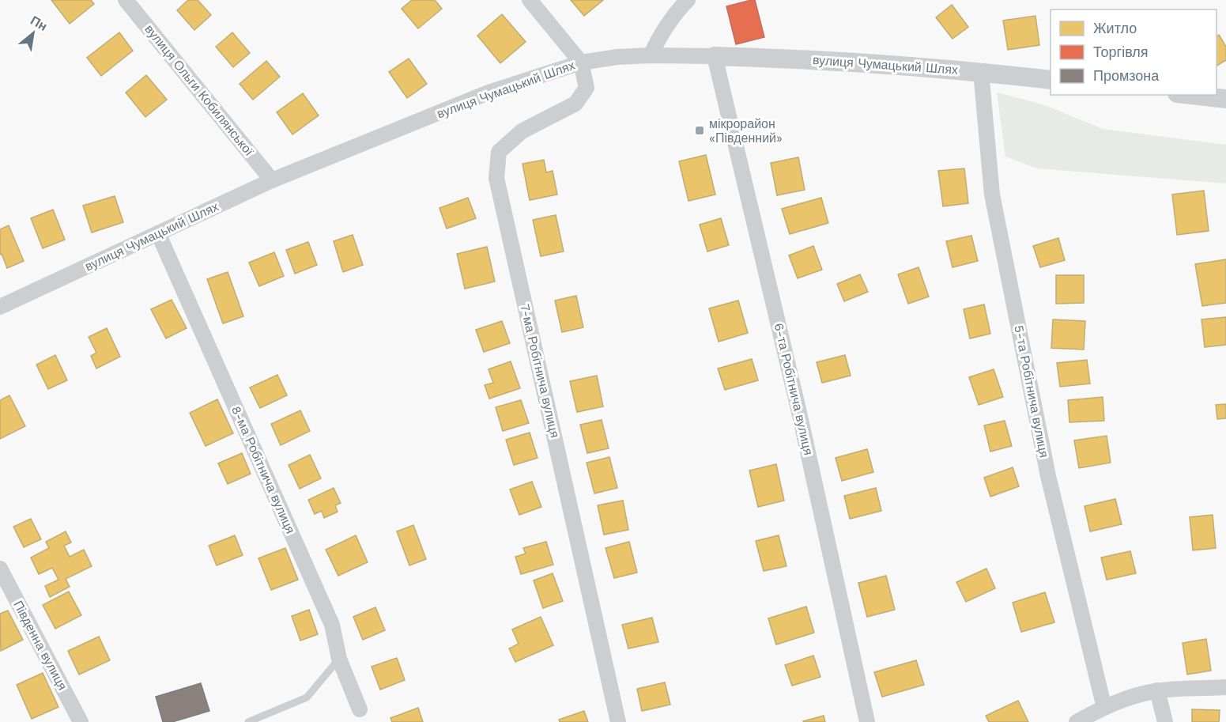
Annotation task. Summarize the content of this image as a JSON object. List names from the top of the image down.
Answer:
{
  "streets": {
    "street": [
      "вулиця Чумацький Шлях",
      "вулиця Ольги Кобилянської",
      "7-ма Робітнича вулиця",
      "6-та Робітнича вулиця",
      "5-та Робітнича вулиця",
      "8-ма Робітнича вулиця",
      "Південна вулиця"
    ]
  },
  "crossings": [
    ["вулиця Чумацький Шлях", "вулиця Ольги Кобилянської"],
    ["вулиця Чумацький Шлях", "7-ма Робітнича вулиця"],
    ["вулиця Чумацький Шлях", "6-та Робітнича вулиця"],
    ["вулиця Чумацький Шлях", "5-та Робітнича вулиця"],
    ["вулиця Чумацький Шлях", "8-ма Робітнича вулиця"]
  ],
  "places": {
    "transit": ["мікрорайон «Південний»"]
  },
  "legend": ["Житло", "Торгівля", "Промзона"],
  "north": "top right"
}
